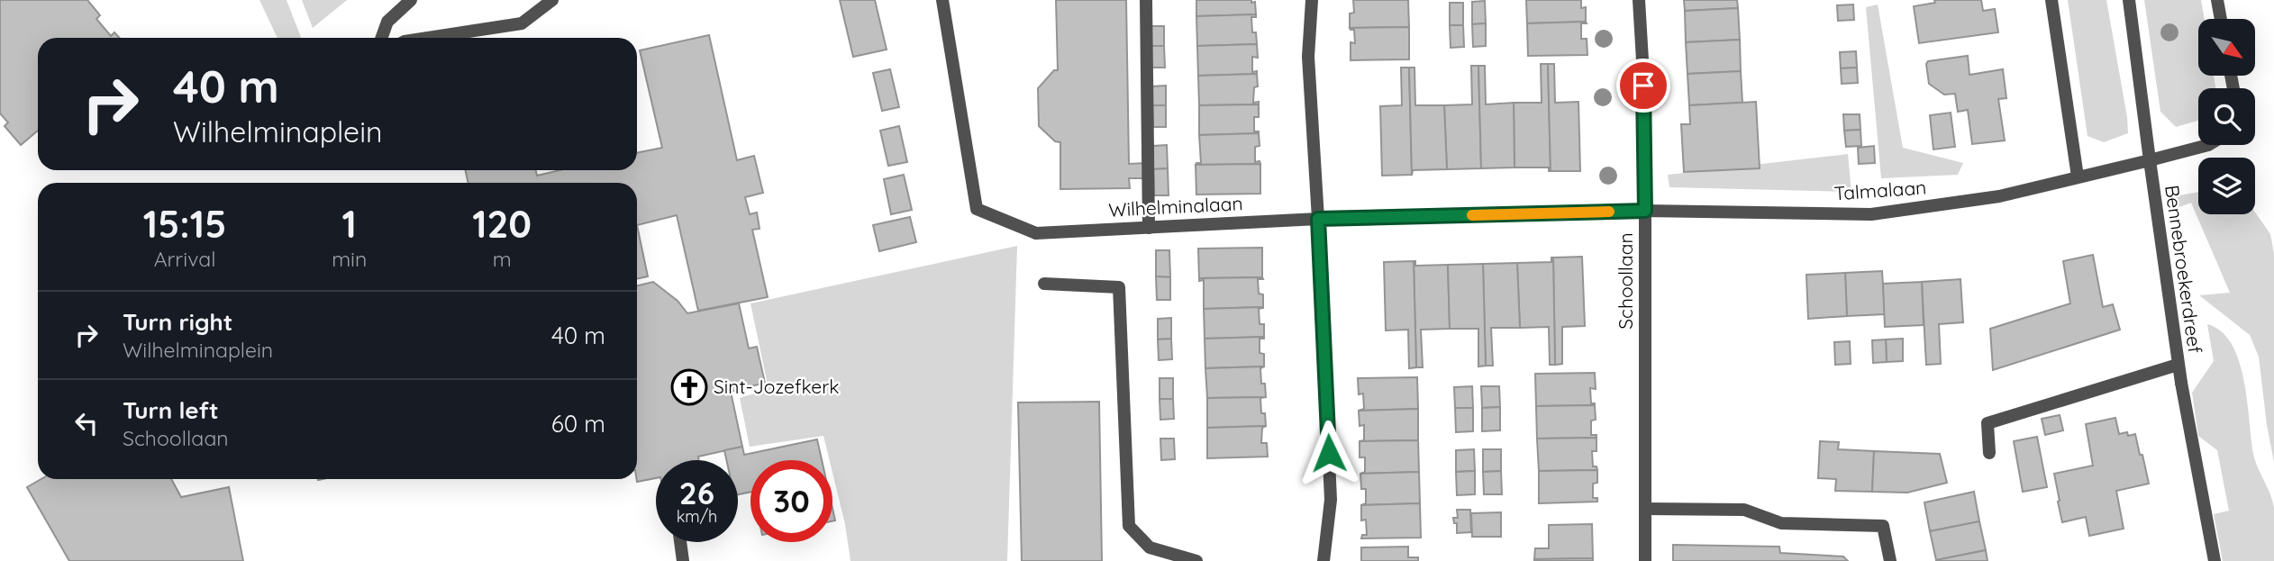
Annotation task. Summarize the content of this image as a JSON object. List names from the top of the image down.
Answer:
{
  "streets": {
    "street": [
      "Talmalaan",
      "Wilhelminalaan",
      "Bennebroekerdreef",
      "Schoollaan"
    ]
  },
  "crossings": [
    ["Talmalaan", "Wilhelminalaan"],
    ["Talmalaan", "Bennebroekerdreef"],
    ["Talmalaan", "Schoollaan"]
  ],
  "places": {
    "church": ["Sint-Jozefkerk"]
  },
  "north": "bottom right",
  "page": {
    "turn": ["40 m", "Wilhelminaplein"],
    "eta": [
      "15:15",
      "Arrival",
      "1",
      "min",
      "120",
      "m"
    ],
    "list": [
      {
        "name": "Turn right",
        "note": "Wilhelminaplein",
        "value": "40 m"
      },
      {
        "name": "Turn left",
        "note": "Schoollaan",
        "value": "60 m"
      }
    ],
    "speed": "26 km/h",
    "limit": "30"
  }
}
